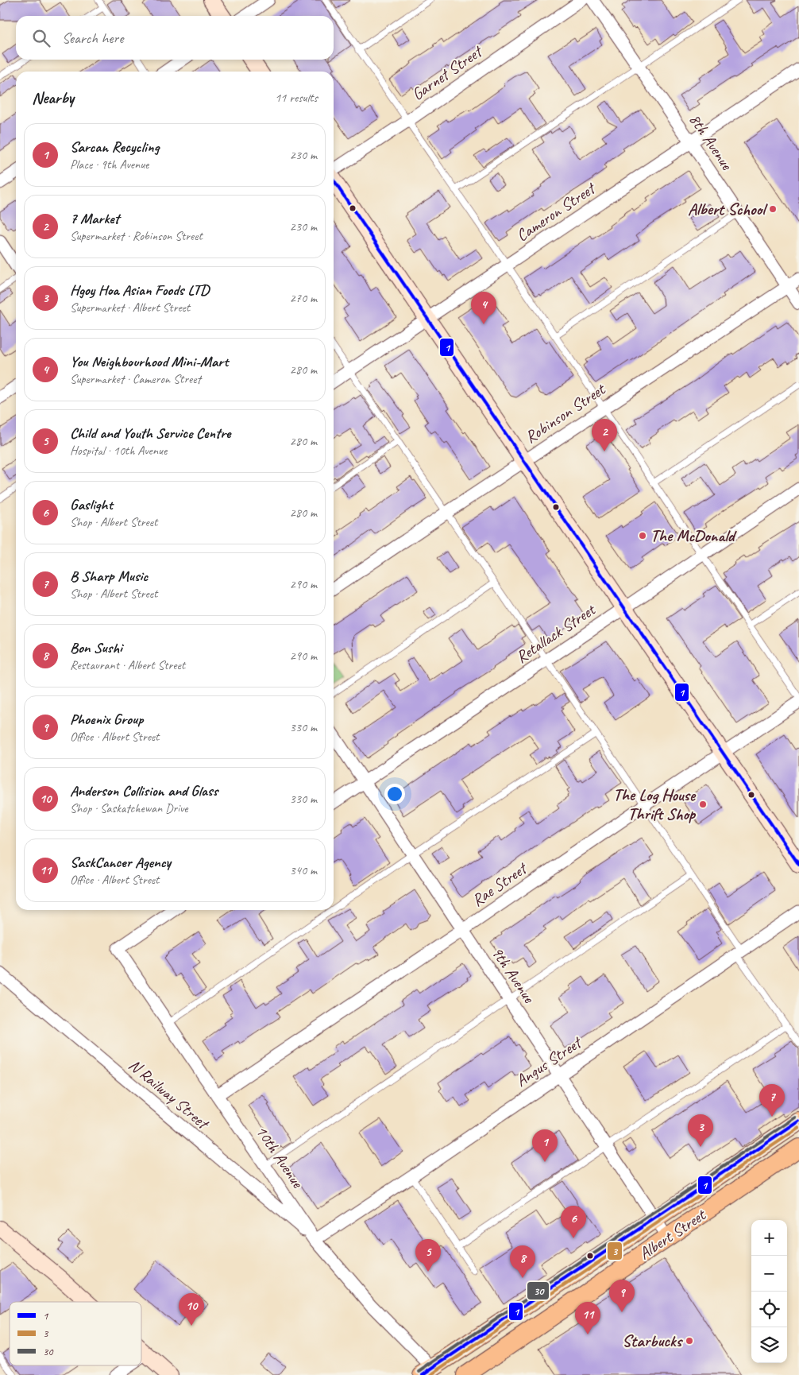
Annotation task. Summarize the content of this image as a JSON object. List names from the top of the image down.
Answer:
{
  "streets": {
    "main road": ["Albert Street"],
    "street": [
      "Garnet Street",
      "8th Avenue",
      "Cameron Street",
      "Robinson Street",
      "Retallack Street",
      "Rae Street",
      "9th Avenue",
      "Angus Street",
      "N Railway Street",
      "10th Avenue"
    ]
  },
  "crossings": [
    ["8th Avenue", "Cameron Street"],
    ["8th Avenue", "Robinson Street"],
    ["Retallack Street", "9th Avenue"],
    ["Rae Street", "9th Avenue"],
    ["Rae Street", "10th Avenue"],
    ["9th Avenue", "Angus Street"],
    ["9th Avenue", "Albert Street"],
    ["Angus Street", "N Railway Street"],
    ["Angus Street", "10th Avenue"],
    ["N Railway Street", "10th Avenue"],
    ["10th Avenue", "Albert Street"]
  ],
  "places": [
    "Albert School",
    "The McDonald",
    "The Log House Thrift Shop",
    "Starbucks"
  ],
  "lines": ["transit line 1", "transit line 30", "transit line 3"],
  "legend": ["1", "3", "30"],
  "page": {
    "search": "Search here",
    "heading": ["Nearby", "11 results"],
    "list": [
      {
        "mark": "1",
        "name": "Sarcan Recycling",
        "note": "Place · 9th Avenue",
        "value": "230 m"
      },
      {
        "mark": "2",
        "name": "7 Market",
        "note": "Supermarket · Robinson Street",
        "value": "230 m"
      },
      {
        "mark": "3",
        "name": "Hgoy Hoa Asian Foods LTD",
        "note": "Supermarket · Albert Street",
        "value": "270 m"
      },
      {
        "mark": "4",
        "name": "You Neighbourhood Mini-Mart",
        "note": "Supermarket · Cameron Street",
        "value": "280 m"
      },
      {
        "mark": "5",
        "name": "Child and Youth Service Centre",
        "note": "Hospital · 10th Avenue",
        "value": "280 m"
      },
      {
        "mark": "6",
        "name": "Gaslight",
        "note": "Shop · Albert Street",
        "value": "280 m"
      },
      {
        "mark": "7",
        "name": "B Sharp Music",
        "note": "Shop · Albert Street",
        "value": "290 m"
      },
      {
        "mark": "8",
        "name": "Bon Sushi",
        "note": "Restaurant · Albert Street",
        "value": "290 m"
      },
      {
        "mark": "9",
        "name": "Phoenix Group",
        "note": "Office · Albert Street",
        "value": "330 m"
      },
      {
        "mark": "10",
        "name": "Anderson Collision and Glass",
        "note": "Shop · Saskatchewan Drive",
        "value": "330 m"
      },
      {
        "mark": "11",
        "name": "SaskCancer Agency",
        "note": "Office · Albert Street",
        "value": "340 m"
      }
    ],
    "pins": [
      "4",
      "2",
      "7",
      "3",
      "1",
      "6",
      "5",
      "8",
      "9",
      "10",
      "11"
    ],
    "map_buttons": ["+", "−"]
  }
}
